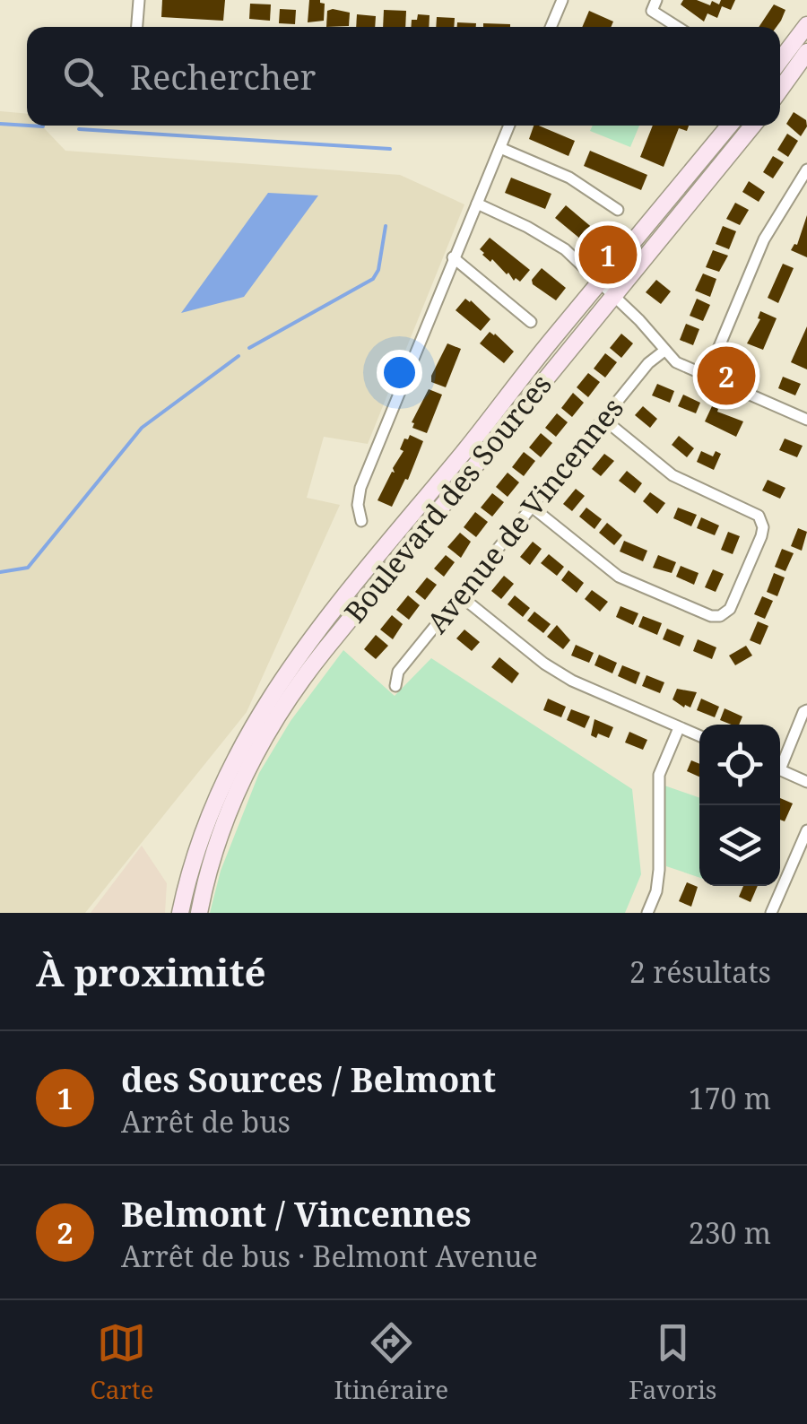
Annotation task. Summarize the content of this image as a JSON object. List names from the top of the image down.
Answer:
{
  "streets": {
    "main road": ["Boulevard des Sources"],
    "street": ["Avenue de Vincennes"]
  },
  "page": {
    "search": "Rechercher",
    "pins": ["1", "2"],
    "heading": ["À proximité", "2 résultats"],
    "list": [
      {
        "mark": "1",
        "name": "des Sources / Belmont",
        "note": "Arrêt de bus",
        "value": "170 m"
      },
      {
        "mark": "2",
        "name": "Belmont / Vincennes",
        "note": "Arrêt de bus · Belmont Avenue",
        "value": "230 m"
      }
    ],
    "nav": ["Carte", "Itinéraire", "Favoris"]
  }
}
